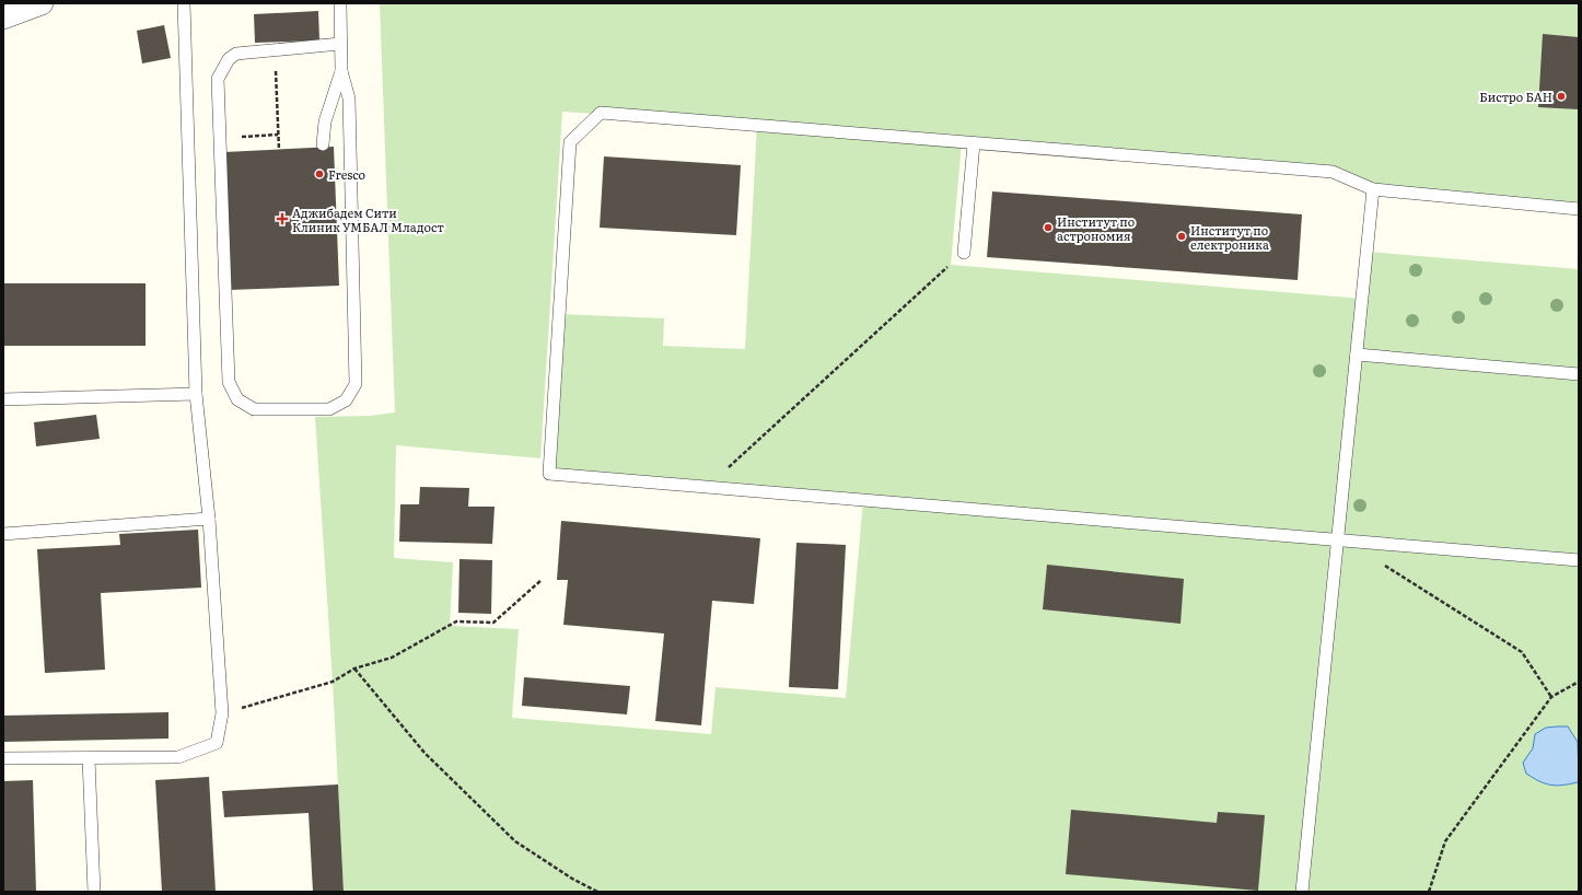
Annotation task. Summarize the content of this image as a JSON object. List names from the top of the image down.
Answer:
{
  "places": {
    "other": [
      "Бистро БАН",
      "Fresco",
      "Институт по астрономия",
      "Институт по електроника"
    ],
    "health": ["Аджибадем Сити Клиник УМБАЛ Младост"]
  }
}
